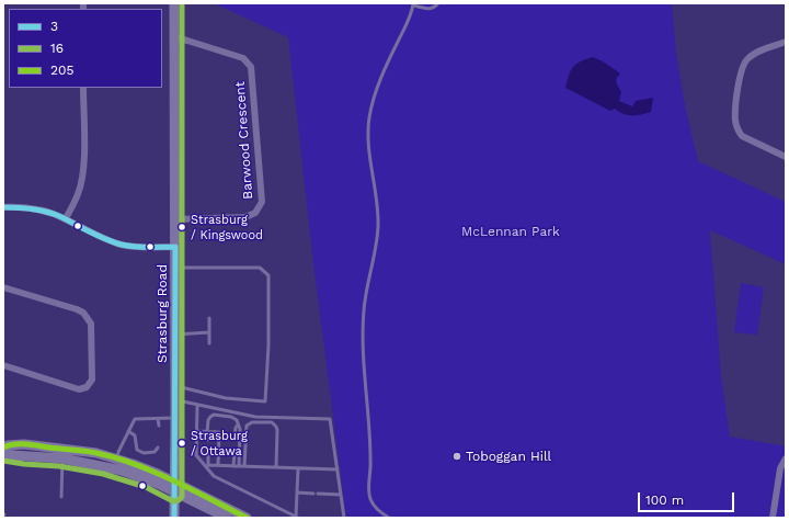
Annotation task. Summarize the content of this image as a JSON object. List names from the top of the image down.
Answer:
{
  "streets": {
    "street": ["Barwood Crescent", "Strasburg Road"]
  },
  "crossings": [
    ["Barwood Crescent", "Strasburg Road"]
  ],
  "parks": ["McLennan Park"],
  "places": ["Strasburg / Kingswood", "Strasburg / Ottawa", "Toboggan Hill"],
  "lines": ["transit line 16", "transit line 3", "transit line 205"],
  "legend": ["3", "16", "205"],
  "scale_bar": "100 m"
}
